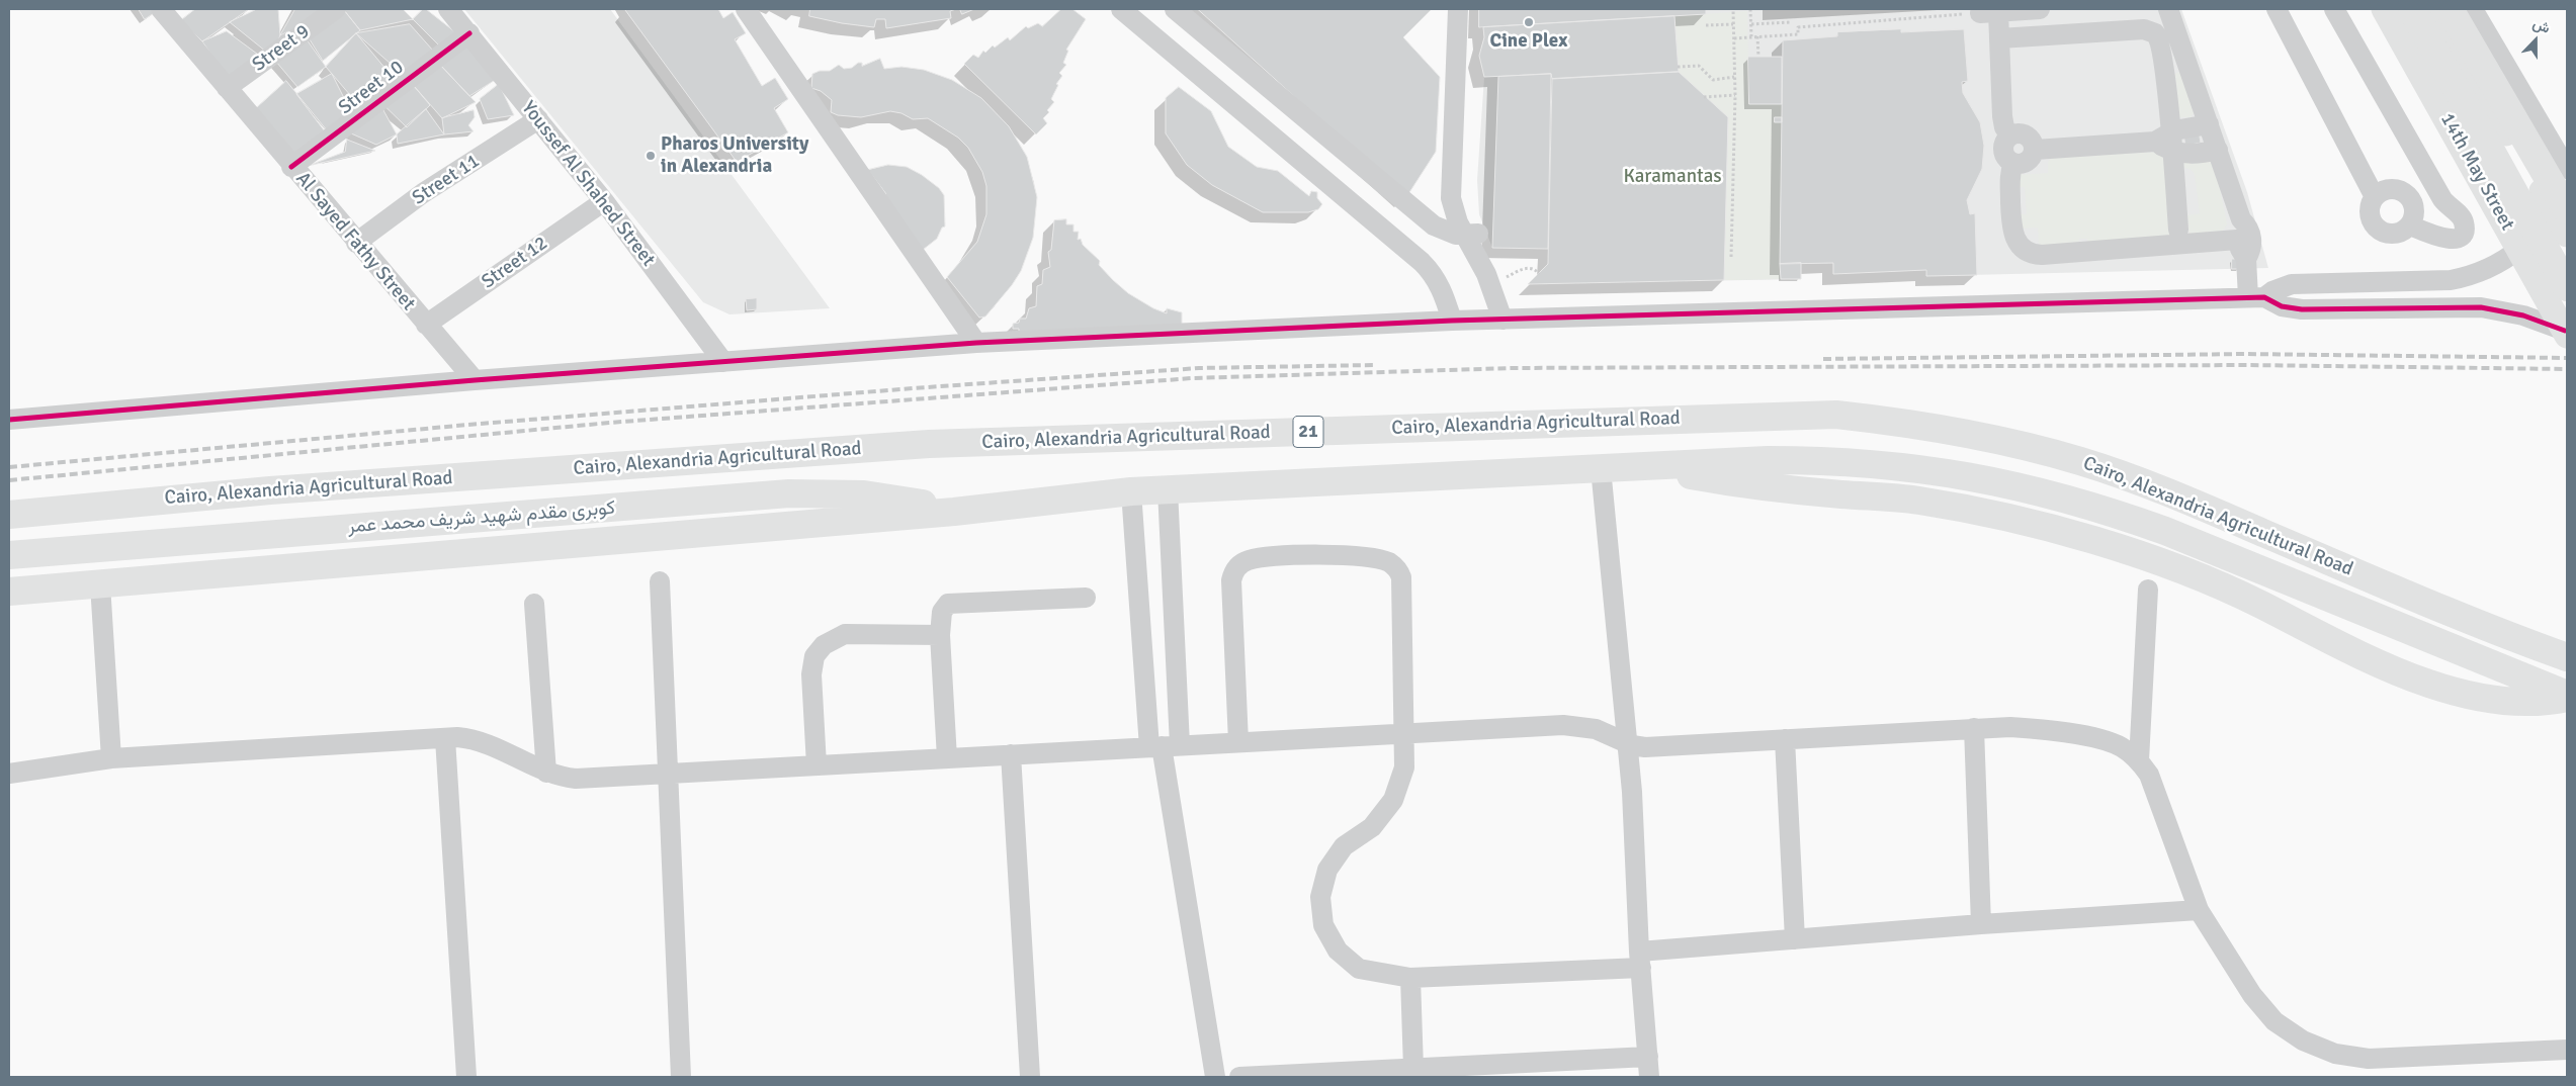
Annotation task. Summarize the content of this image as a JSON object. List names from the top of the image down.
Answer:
{
  "streets": {
    "highway": ["Cairo, Alexandria Agricultural Road", "21", "كوبرى مقدم شهيد شريف محمد عمر"],
    "main road": ["14th May Street"],
    "street": [
      "Street 9",
      "Street 10",
      "Street 11",
      "Youssef Al Shahed Street",
      "Al Sayed Fathy Street",
      "Street 12"
    ]
  },
  "crossings": [
    ["Street 9", "Al Sayed Fathy Street"],
    ["Street 10", "Youssef Al Shahed Street"],
    ["Street 10", "Al Sayed Fathy Street"],
    ["Street 11", "Youssef Al Shahed Street"],
    ["Street 11", "Al Sayed Fathy Street"],
    ["Youssef Al Shahed Street", "Street 12"],
    ["Al Sayed Fathy Street", "Street 12"],
    ["Cairo, Alexandria Agricultural Road", "كوبرى مقدم شهيد شريف محمد عمر"]
  ],
  "parks": ["Karamantas"],
  "places": ["Cine Plex", "Pharos University in Alexandria"],
  "north": "top"
}
